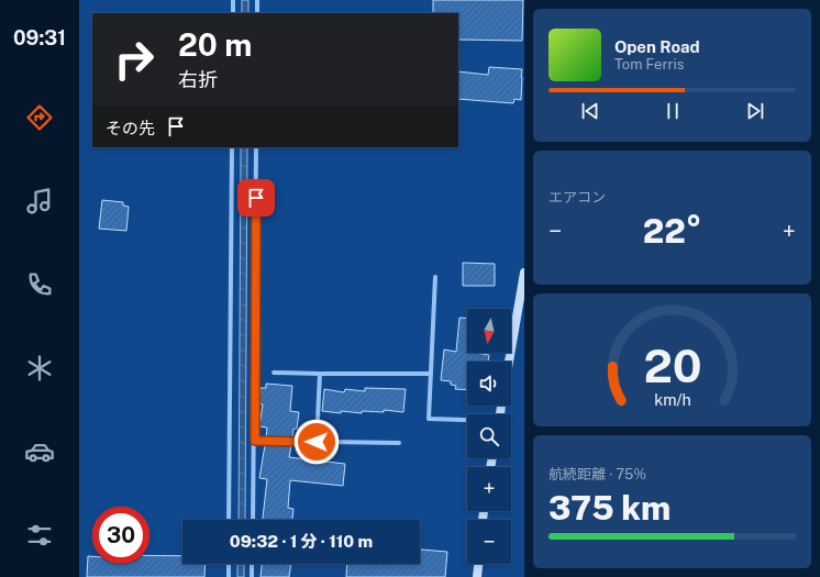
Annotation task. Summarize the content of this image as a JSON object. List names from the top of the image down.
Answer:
{
  "north": "bottom",
  "page": {
    "tabs": "09:31",
    "turn": ["20 m", "右折"],
    "song": ["Open Road", "Tom Ferris"],
    "then": "その先",
    "tile": [
      "エアコン",
      ["航続距離 · 75%", "375 km"]
    ],
    "heat": ["−", "22°", "+"],
    "map_buttons": ["+", "−"],
    "limit": "30",
    "trip": "09:32 · 1 分 · 110 m",
    "gauge": ["20", "km/h"]
  }
}
